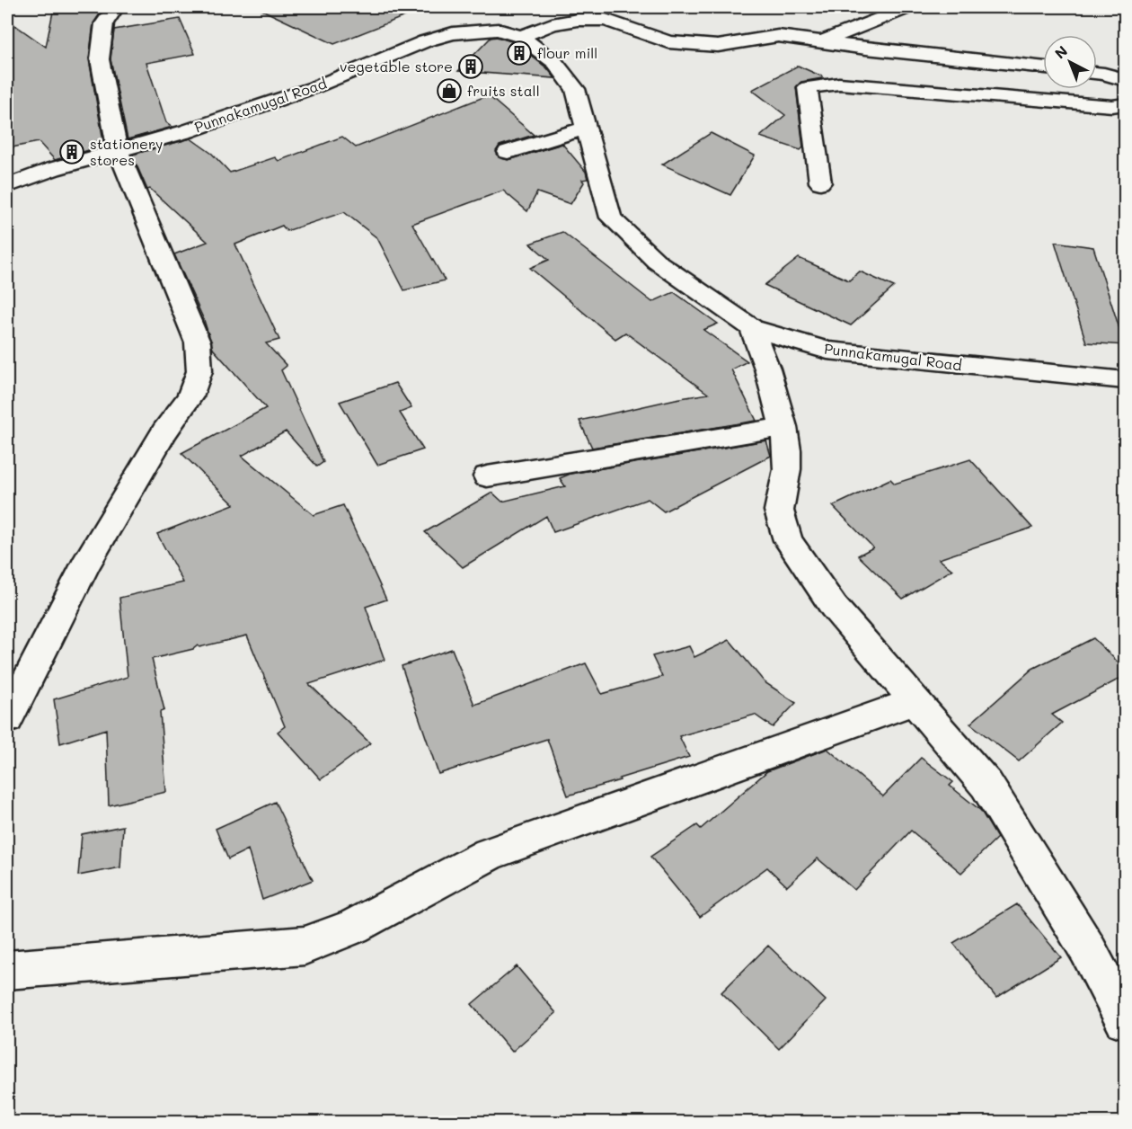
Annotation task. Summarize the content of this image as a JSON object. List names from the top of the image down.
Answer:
{
  "streets": {
    "street": ["Punnakamugal Road"]
  },
  "places": {
    "building": ["flour mill", "vegetable store", "stationery stores"],
    "shop": ["fruits stall"]
  },
  "north": "top left"
}
